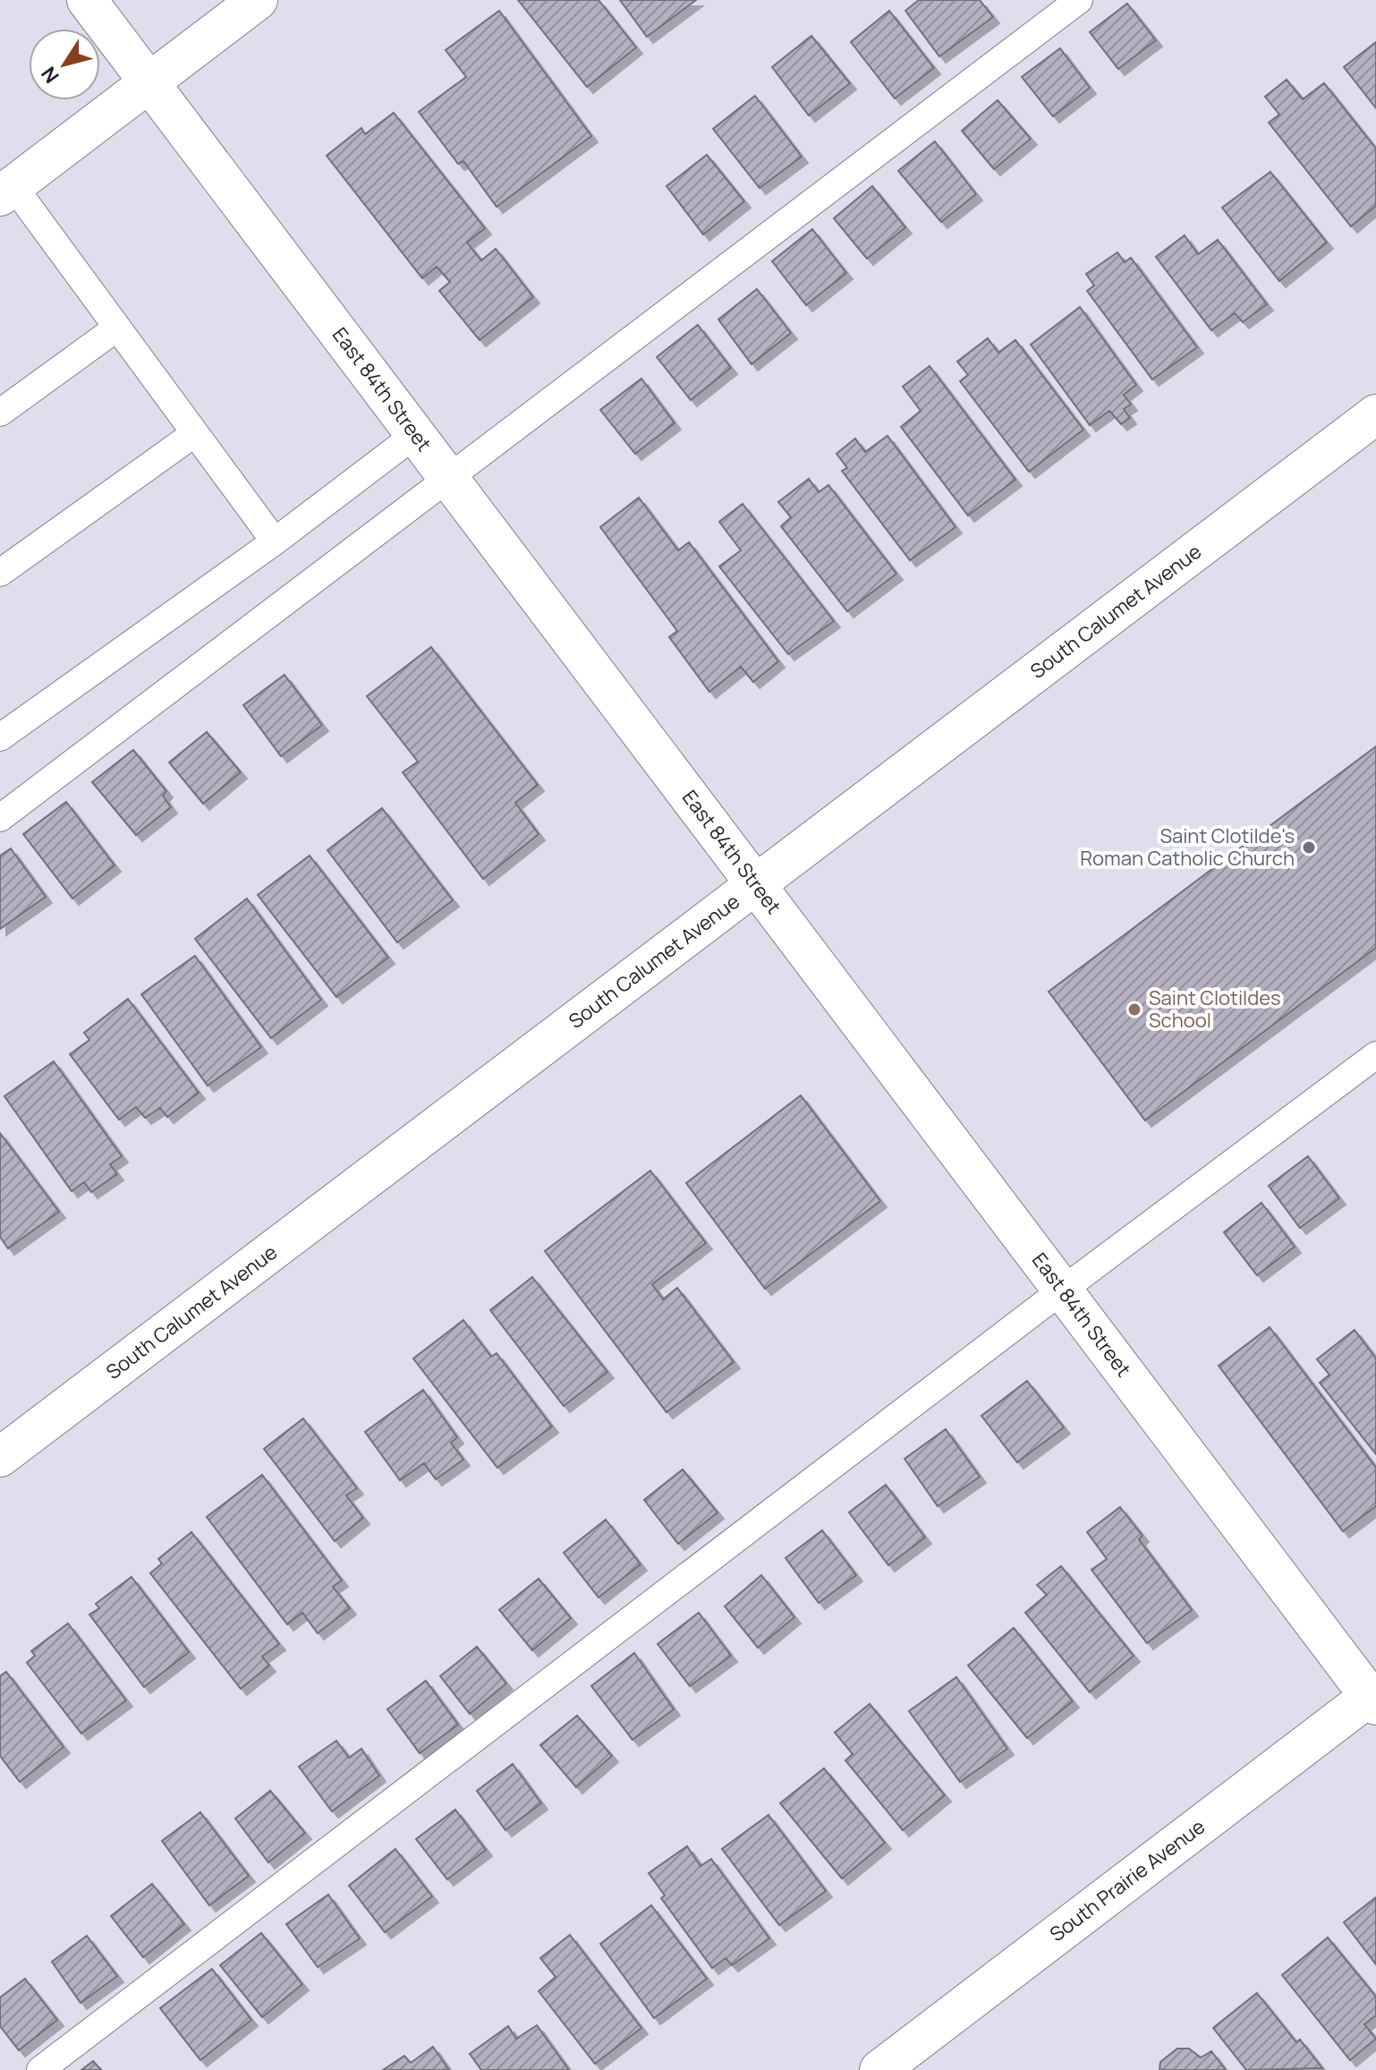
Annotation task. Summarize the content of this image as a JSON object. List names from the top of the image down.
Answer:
{
  "streets": {
    "street": ["East 84th Street", "South Calumet Avenue", "South Prairie Avenue"]
  },
  "crossings": [
    ["East 84th Street", "South Calumet Avenue"],
    ["East 84th Street", "South Prairie Avenue"]
  ],
  "places": ["Saint Clotilde's Roman Catholic Church", "Saint Clotildes School"],
  "north": "bottom left"
}
